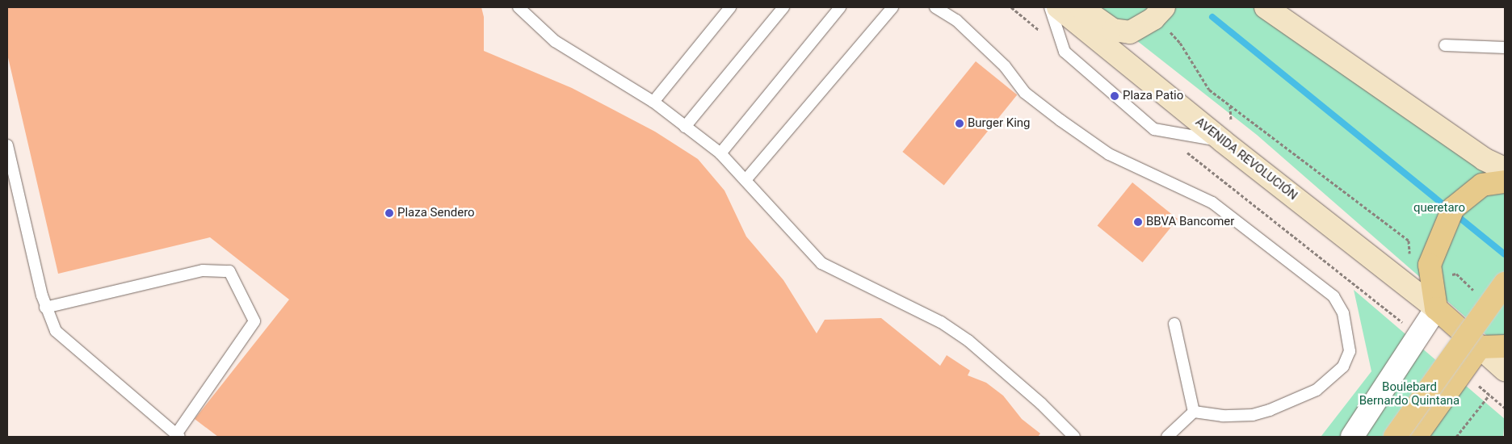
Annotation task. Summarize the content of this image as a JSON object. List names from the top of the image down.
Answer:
{
  "streets": {
    "main road": ["AVENIDA REVOLUCIÓN"]
  },
  "parks": ["queretaro", "Boulebard Bernardo Quintana"],
  "places": [
    "Plaza Patio",
    "Burger King",
    "Plaza Sendero",
    "BBVA Bancomer"
  ]
}
